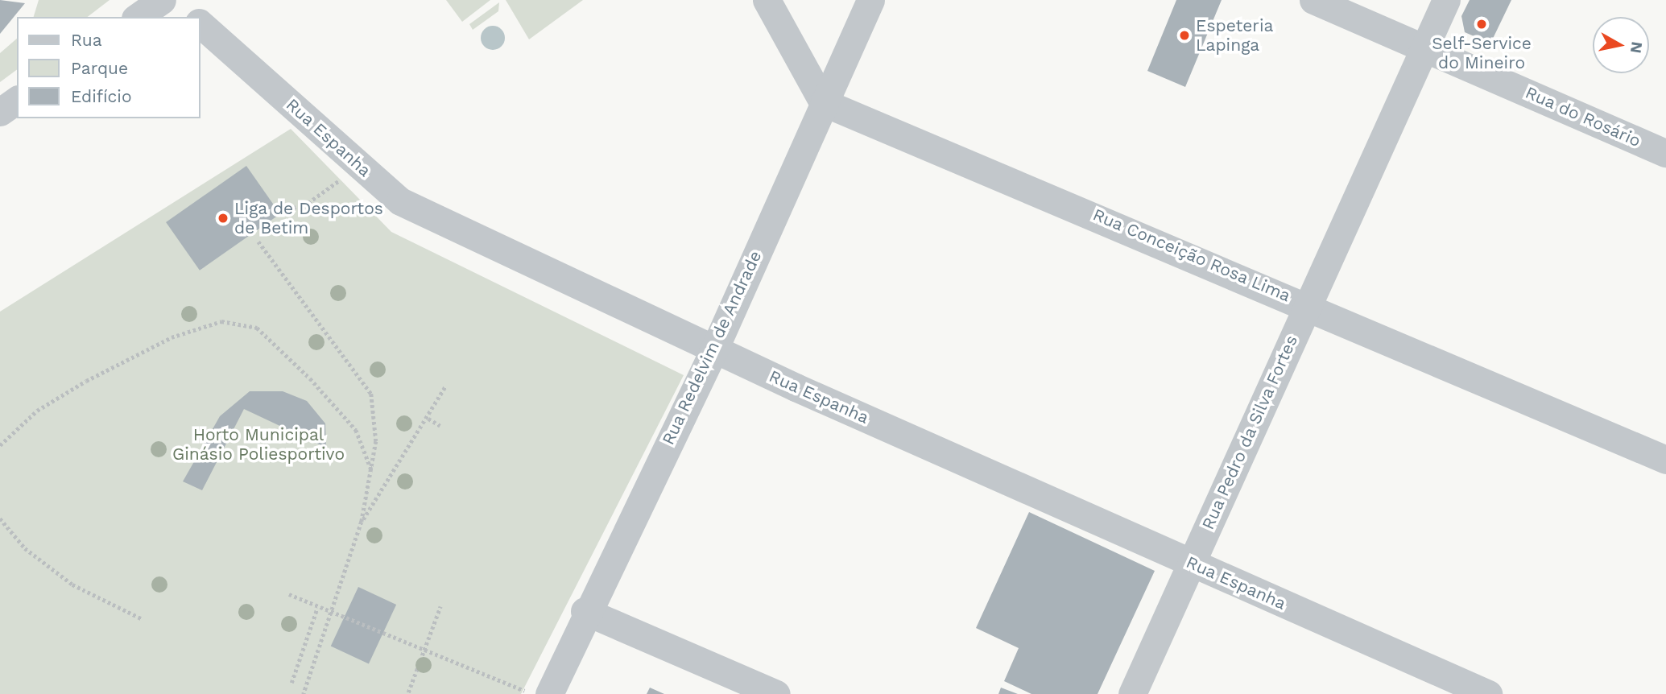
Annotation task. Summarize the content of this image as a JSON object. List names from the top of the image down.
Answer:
{
  "streets": {
    "street": [
      "Rua do Rosário",
      "Rua Espanha",
      "Rua Conceição Rosa Lima",
      "Rua Redelvim de Andrade",
      "Rua Pedro da Silva Fortes"
    ]
  },
  "crossings": [
    ["Rua do Rosário", "Rua Pedro da Silva Fortes"],
    ["Rua Espanha", "Rua Redelvim de Andrade"],
    ["Rua Espanha", "Rua Pedro da Silva Fortes"],
    ["Rua Conceição Rosa Lima", "Rua Redelvim de Andrade"],
    ["Rua Conceição Rosa Lima", "Rua Pedro da Silva Fortes"]
  ],
  "parks": ["Horto Municipal Ginásio Poliesportivo"],
  "places": ["Self-Service do Mineiro", "Espeteria Lapinga", "Liga de Desportos de Betim"],
  "legend": ["Rua", "Parque", "Edifício"],
  "north": "right"
}
